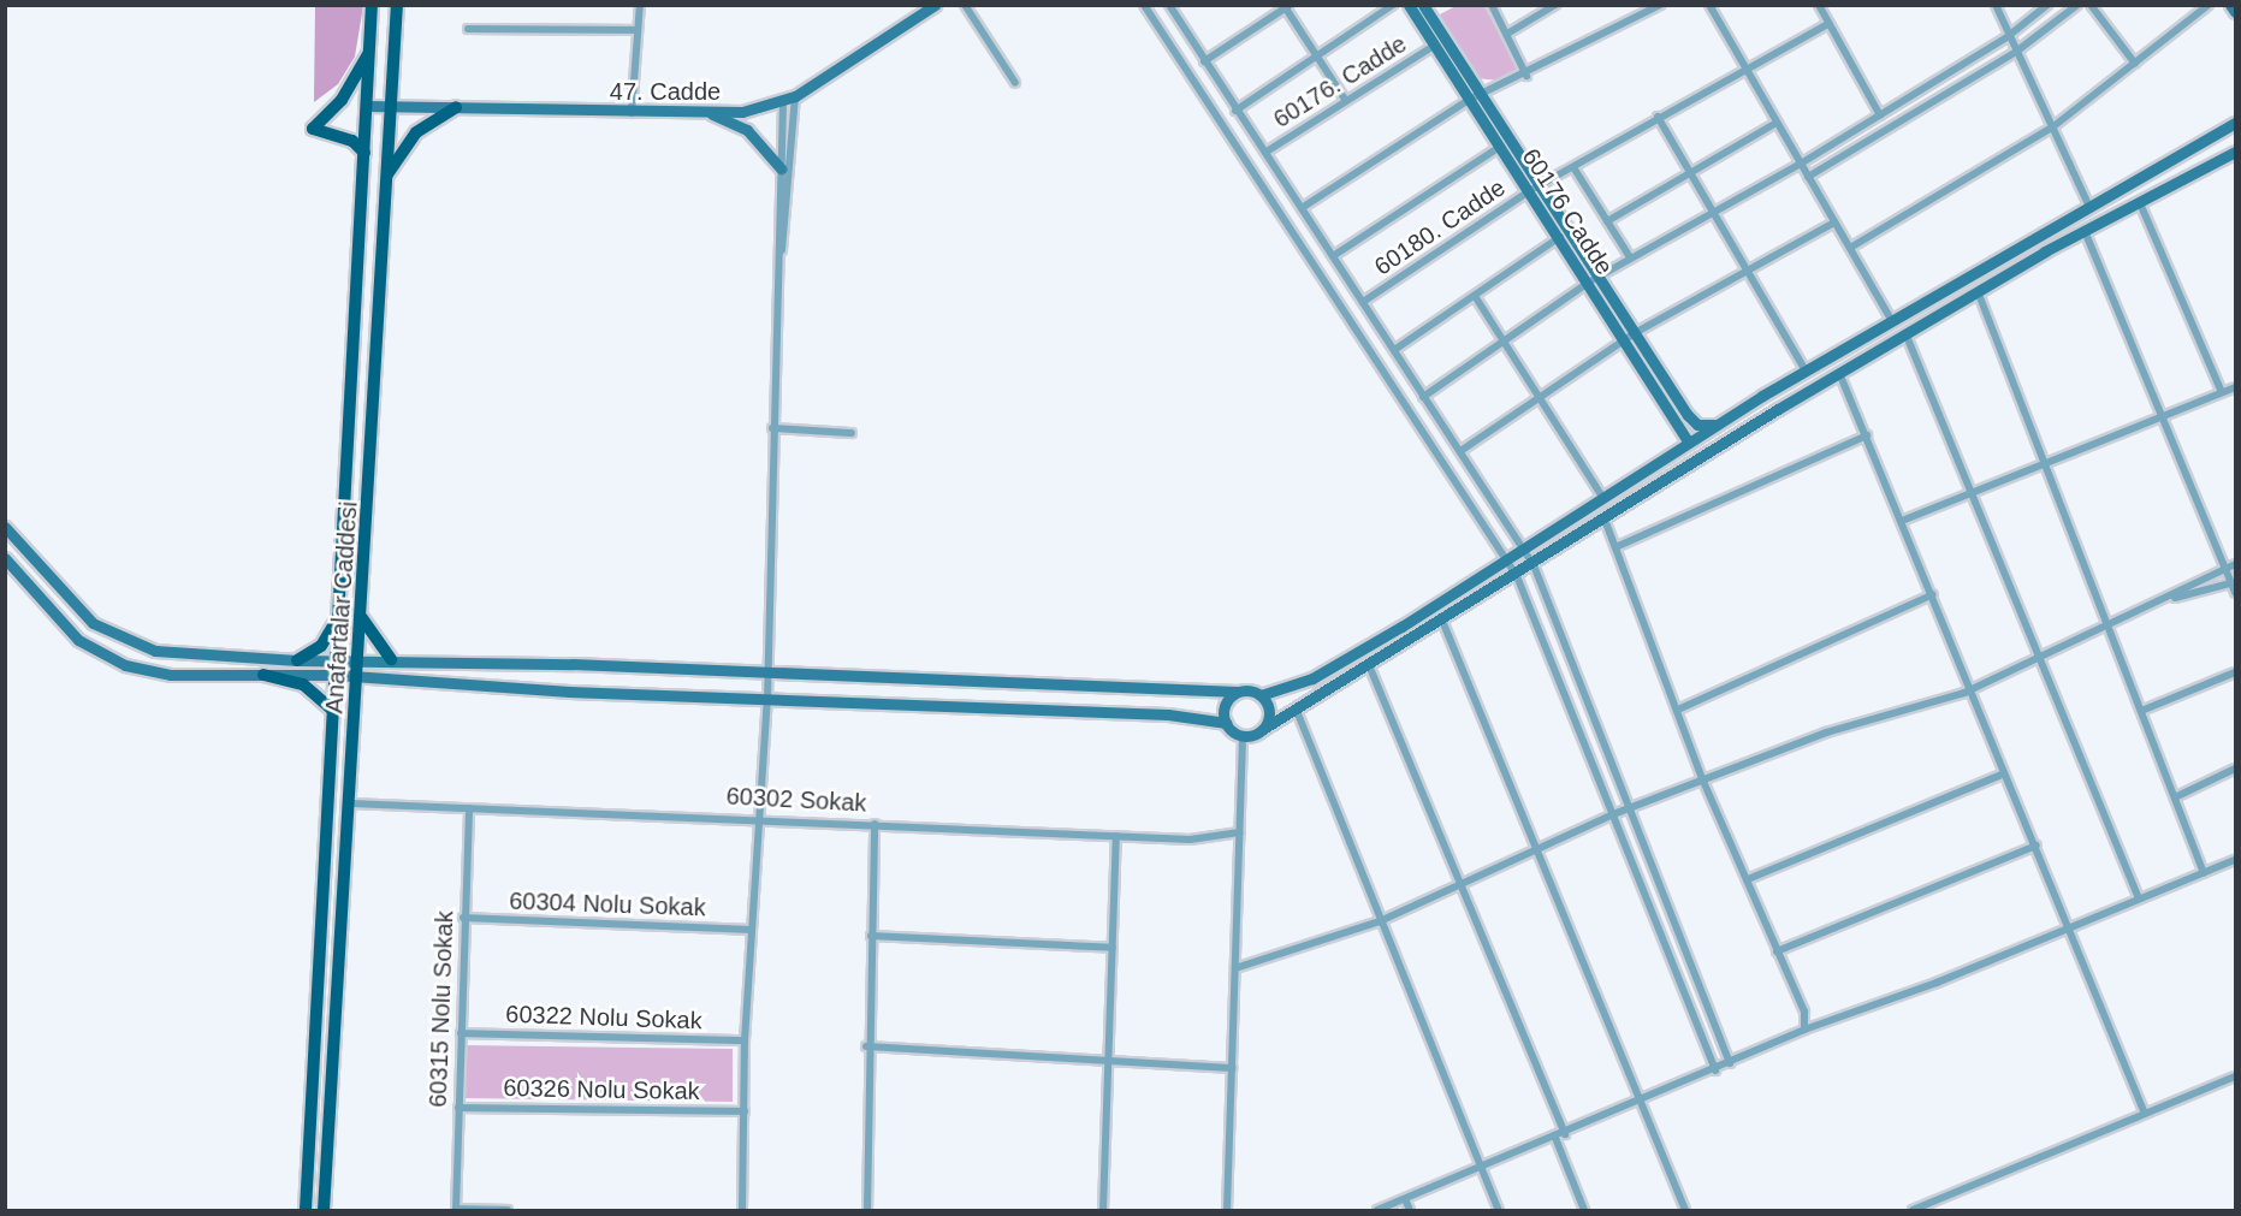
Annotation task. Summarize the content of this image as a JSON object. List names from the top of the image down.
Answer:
{
  "streets": {
    "main road": ["47. Cadde", "60176 Cadde", "Anafartalar Caddesi"],
    "street": [
      "60176. Cadde",
      "60180. Cadde",
      "60302 Sokak",
      "60304 Nolu Sokak",
      "60315 Nolu Sokak",
      "60322 Nolu Sokak",
      "60326 Nolu Sokak"
    ]
  },
  "crossings": [
    ["60176. Cadde", "60176 Cadde"],
    ["47. Cadde", "Anafartalar Caddesi"],
    ["60176 Cadde", "60180. Cadde"],
    ["Anafartalar Caddesi", "60302 Sokak"],
    ["60302 Sokak", "60315 Nolu Sokak"],
    ["60304 Nolu Sokak", "60315 Nolu Sokak"],
    ["60315 Nolu Sokak", "60322 Nolu Sokak"],
    ["60315 Nolu Sokak", "60326 Nolu Sokak"]
  ]
}
